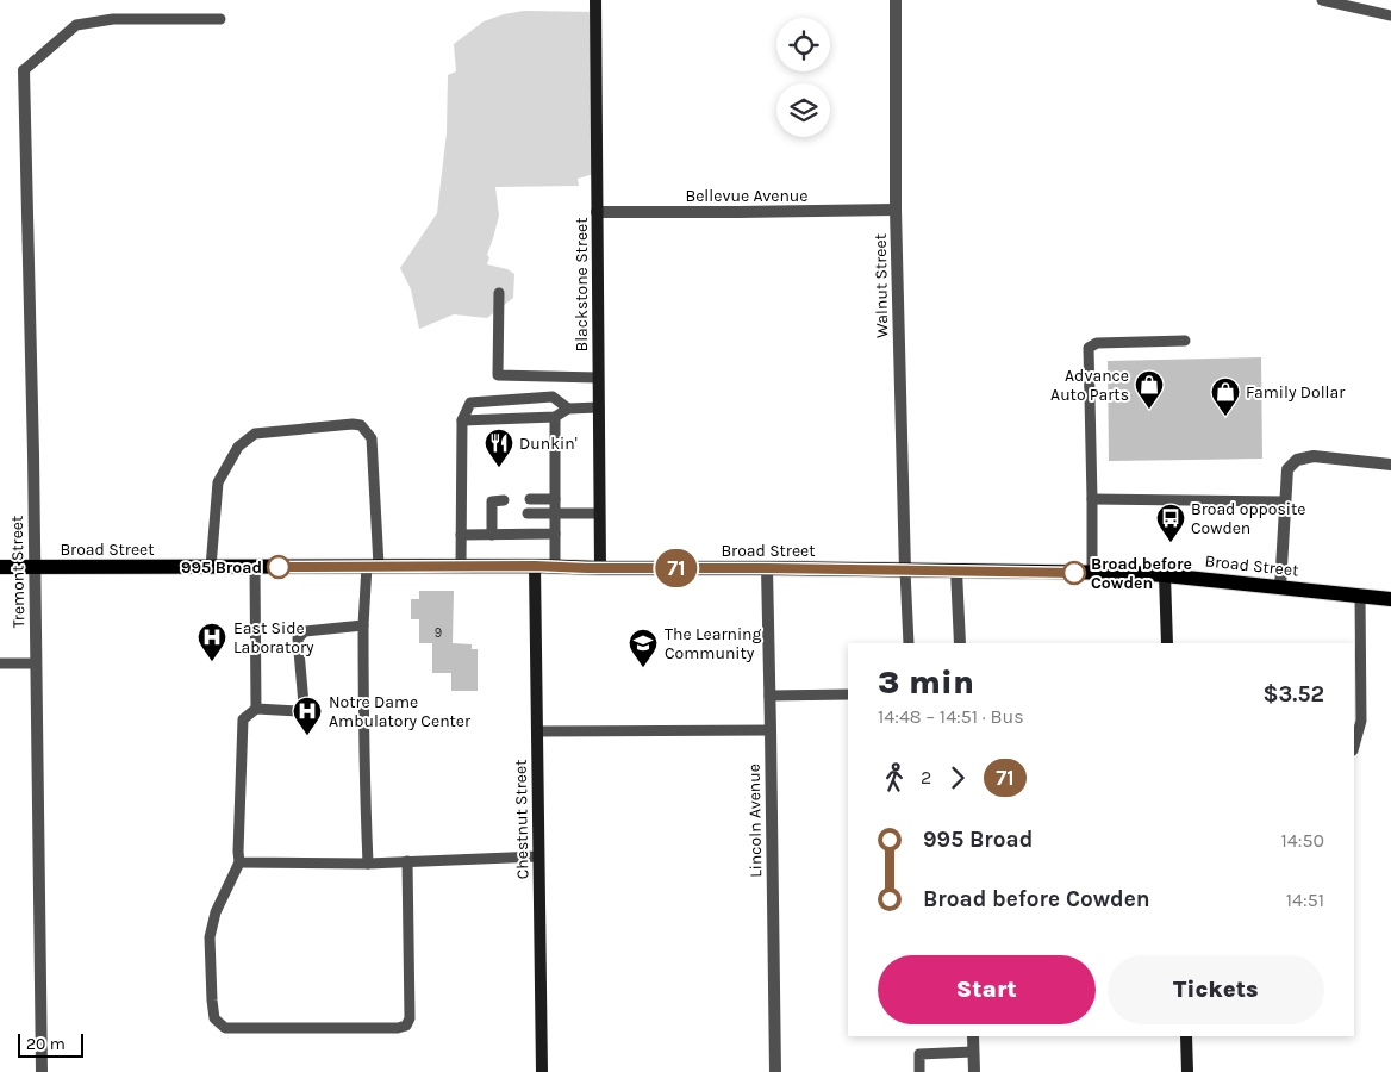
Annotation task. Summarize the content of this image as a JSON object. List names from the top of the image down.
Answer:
{
  "streets": {
    "main road": ["Broad Street"],
    "street": [
      "Bellevue Avenue",
      "Blackstone Street",
      "Walnut Street",
      "Tremont Street",
      "Chestnut Street",
      "Lincoln Avenue"
    ]
  },
  "crossings": [
    ["Bellevue Avenue", "Blackstone Street"],
    ["Bellevue Avenue", "Walnut Street"],
    ["Blackstone Street", "Broad Street"],
    ["Walnut Street", "Broad Street"],
    ["Broad Street", "Tremont Street"],
    ["Broad Street", "Chestnut Street"],
    ["Broad Street", "Lincoln Avenue"]
  ],
  "places": {
    "shop": ["Advance Auto Parts", "Family Dollar"],
    "restaurant": ["Dunkin'"],
    "bus stop": ["Broad opposite Cowden"],
    "other": ["995 Broad", "Broad before Cowden"],
    "hospital": ["East Side Laboratory", "Notre Dame Ambulatory Center"],
    "school or university": ["The Learning Community"]
  },
  "lines": ["bus line 71"],
  "house_numbers": ["9"],
  "scale_bar": "20 m",
  "page": {
    "on_map": "71",
    "heading": ["3 min", "14:48 – 14:51 · Bus", "$3.52"],
    "legs": ["2", "71"],
    "list": [
      {
        "name": "995 Broad",
        "value": "14:50"
      },
      {
        "name": "Broad before Cowden",
        "value": "14:51"
      }
    ],
    "buttons": ["Start", "Tickets"],
    "scale": "20 m"
  }
}
